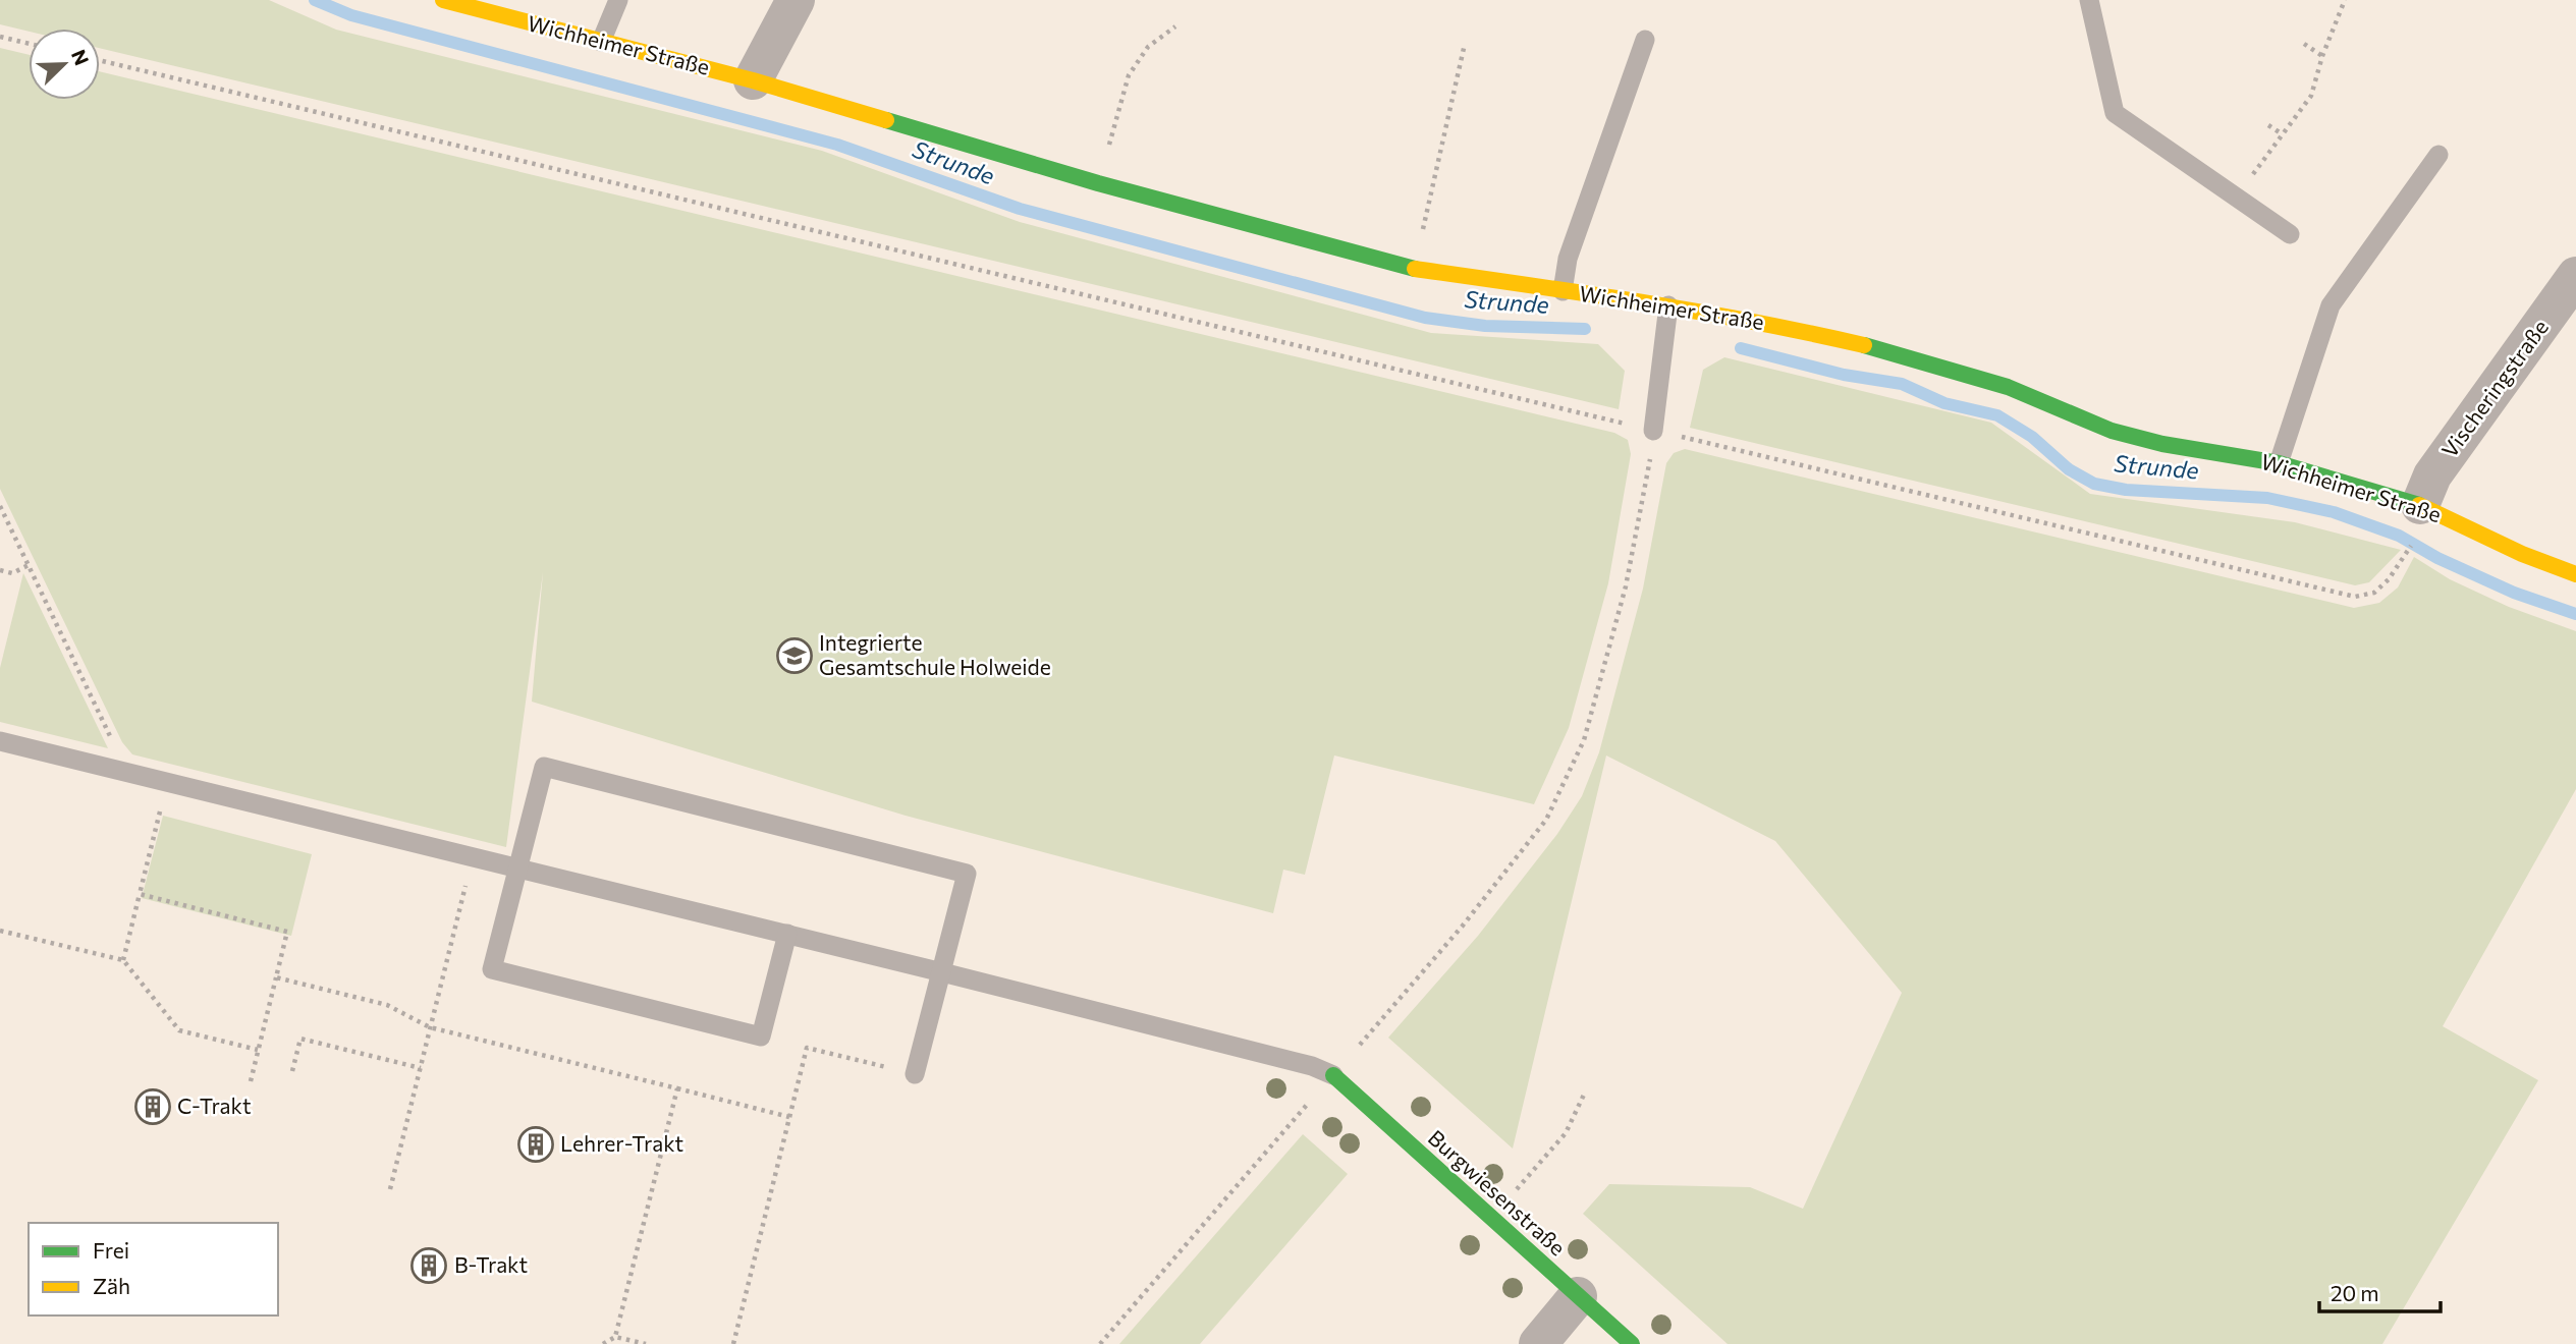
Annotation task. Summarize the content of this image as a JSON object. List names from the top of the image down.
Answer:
{
  "streets": {
    "street": ["Wichheimer Straße", "Vischeringstraße", "Burgwiesenstraße"]
  },
  "crossings": [
    ["Wichheimer Straße", "Vischeringstraße"]
  ],
  "water": ["Strunde"],
  "places": {
    "school or university": ["Integrierte Gesamtschule Holweide"],
    "building": ["C-Trakt", "Lehrer-Trakt", "B-Trakt"]
  },
  "legend": ["Frei", "Zäh"],
  "scale_bar": "20 m",
  "north": "top right"
}
